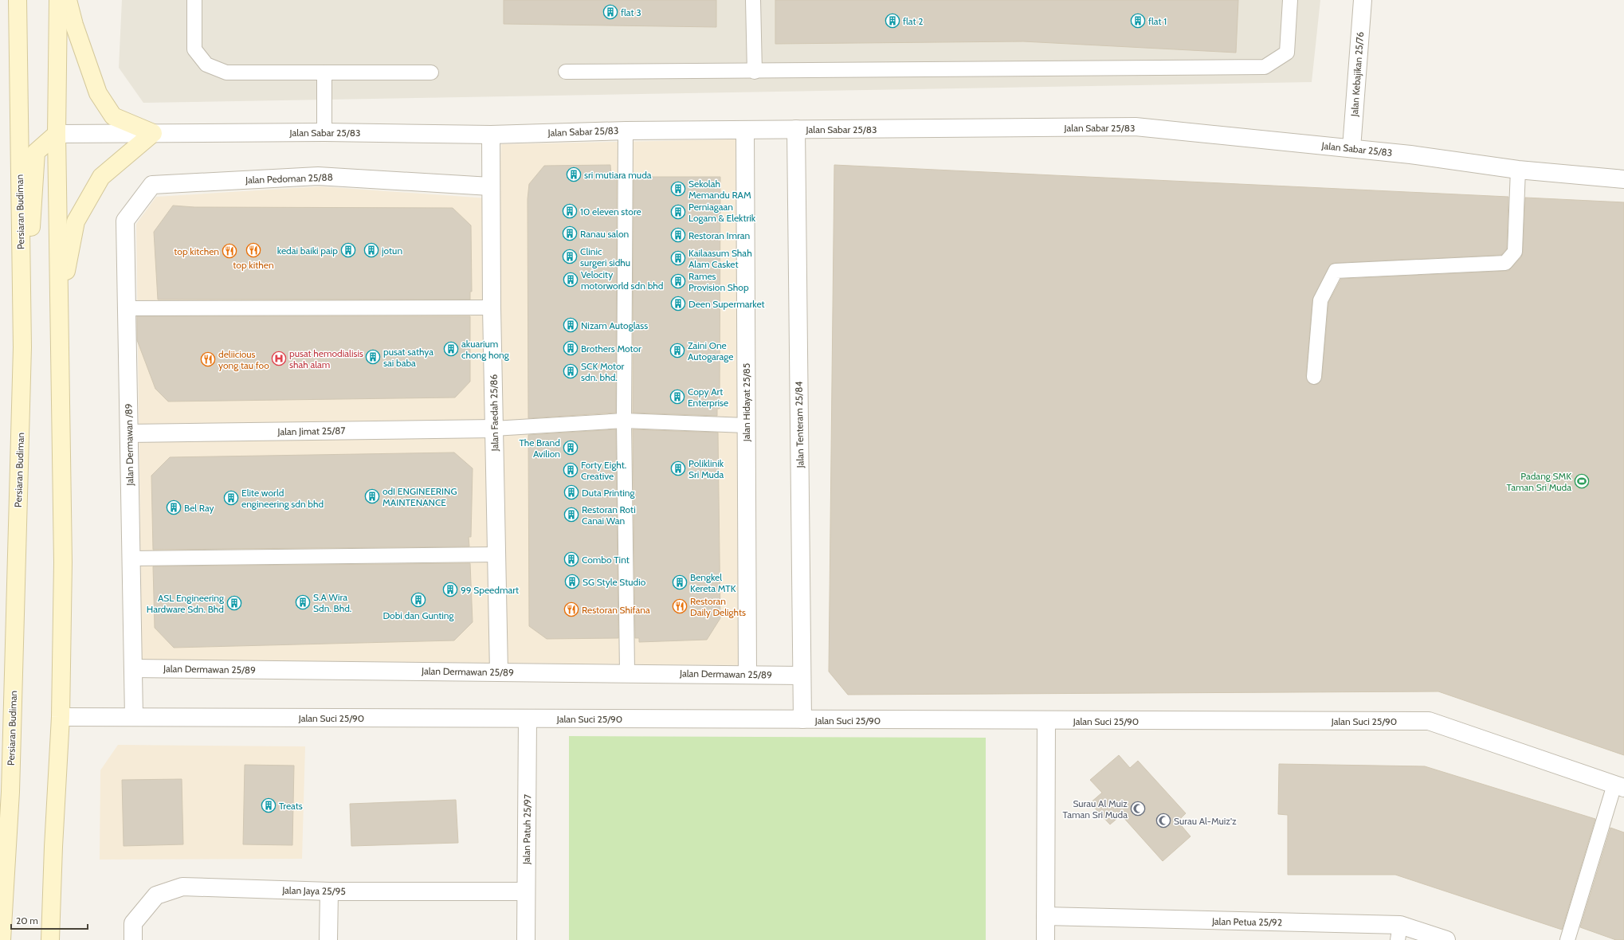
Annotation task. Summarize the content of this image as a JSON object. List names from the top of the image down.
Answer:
{
  "streets": {
    "main road": ["Persiaran Budiman"],
    "street": [
      "Jalan Kebajikan 25/76",
      "Jalan Sabar 25/83",
      "Jalan Pedoman 25/88",
      "Jalan Hidayat 25/85",
      "Jalan Faedah 25/86",
      "Jalan Tenteram 25/84",
      "Jalan Jimat 25/87",
      "Jalan Dermawan /89",
      "Jalan Dermawan 25/89",
      "Jalan Suci 25/90",
      "Jalan Patuh 25/97",
      "Jalan Jaya 25/95",
      "Jalan Petua 25/92"
    ]
  },
  "crossings": [
    ["Jalan Kebajikan 25/76", "Jalan Sabar 25/83"],
    ["Jalan Sabar 25/83", "Jalan Hidayat 25/85"],
    ["Jalan Sabar 25/83", "Jalan Faedah 25/86"],
    ["Jalan Sabar 25/83", "Jalan Tenteram 25/84"],
    ["Jalan Pedoman 25/88", "Jalan Faedah 25/86"],
    ["Jalan Pedoman 25/88", "Jalan Dermawan /89"],
    ["Jalan Hidayat 25/85", "Jalan Dermawan 25/89"],
    ["Jalan Faedah 25/86", "Jalan Jimat 25/87"],
    ["Jalan Faedah 25/86", "Jalan Dermawan 25/89"],
    ["Jalan Tenteram 25/84", "Jalan Dermawan 25/89"],
    ["Jalan Tenteram 25/84", "Jalan Suci 25/90"],
    ["Jalan Jimat 25/87", "Jalan Dermawan /89"],
    ["Jalan Dermawan /89", "Jalan Dermawan 25/89"],
    ["Jalan Dermawan /89", "Jalan Suci 25/90"],
    ["Jalan Suci 25/90", "Jalan Patuh 25/97"],
    ["Jalan Patuh 25/97", "Jalan Jaya 25/95"]
  ],
  "places": {
    "building": [
      "flat 3",
      "flat 2",
      "flat 1",
      "sri mutiara muda",
      "Sekolah Memandu RAM",
      "10 eleven store",
      "Perniagaan Logam & Elektrik",
      "Ranau salon",
      "Restoran Imran",
      "kedai baiki paip",
      "jotun",
      "Clinic surgeri sidhu",
      "Kailaasum Shah Alam Casket",
      "Velocity motorworld sdn bhd",
      "Rames Provision Shop",
      "Deen Supermarket",
      "Nizam Autoglass",
      "Brothers Motor",
      "akuarium chong hong",
      "Zaini One Autogarage",
      "pusat sathya sai baba",
      "SCK Motor sdn. bhd.",
      "Copy Art Enterprise",
      "The Brand Avilion",
      "Poliklinik Sri Muda",
      "Forty Eight. Creative",
      "Duta Printing",
      "odI ENGINEERING MAINTENANCE",
      "Elite world engineering sdn bhd",
      "Bel Ray",
      "Restoran Roti Canai Wan",
      "Combo Tint",
      "SG Style Studio",
      "Bengkel Kereta MTK",
      "99 Speedmart",
      "Dobi dan Gunting",
      "S.A Wira Sdn. Bhd.",
      "ASL Engineering Hardware Sdn. Bhd",
      "Treats"
    ],
    "restaurant": [
      "top kithen",
      "top kitchen",
      "deliicious yong tau foo",
      "Restoran Daily Delights",
      "Restoran Shifana"
    ],
    "hospital": ["pusat hemodialisis shah alam"],
    "sports": ["Padang SMK Taman Sri Muda"],
    "mosque": ["Surau Al Muiz Taman Sri Muda", "Surau Al-Muiz'z"]
  },
  "scale_bar": "20 m"
}
